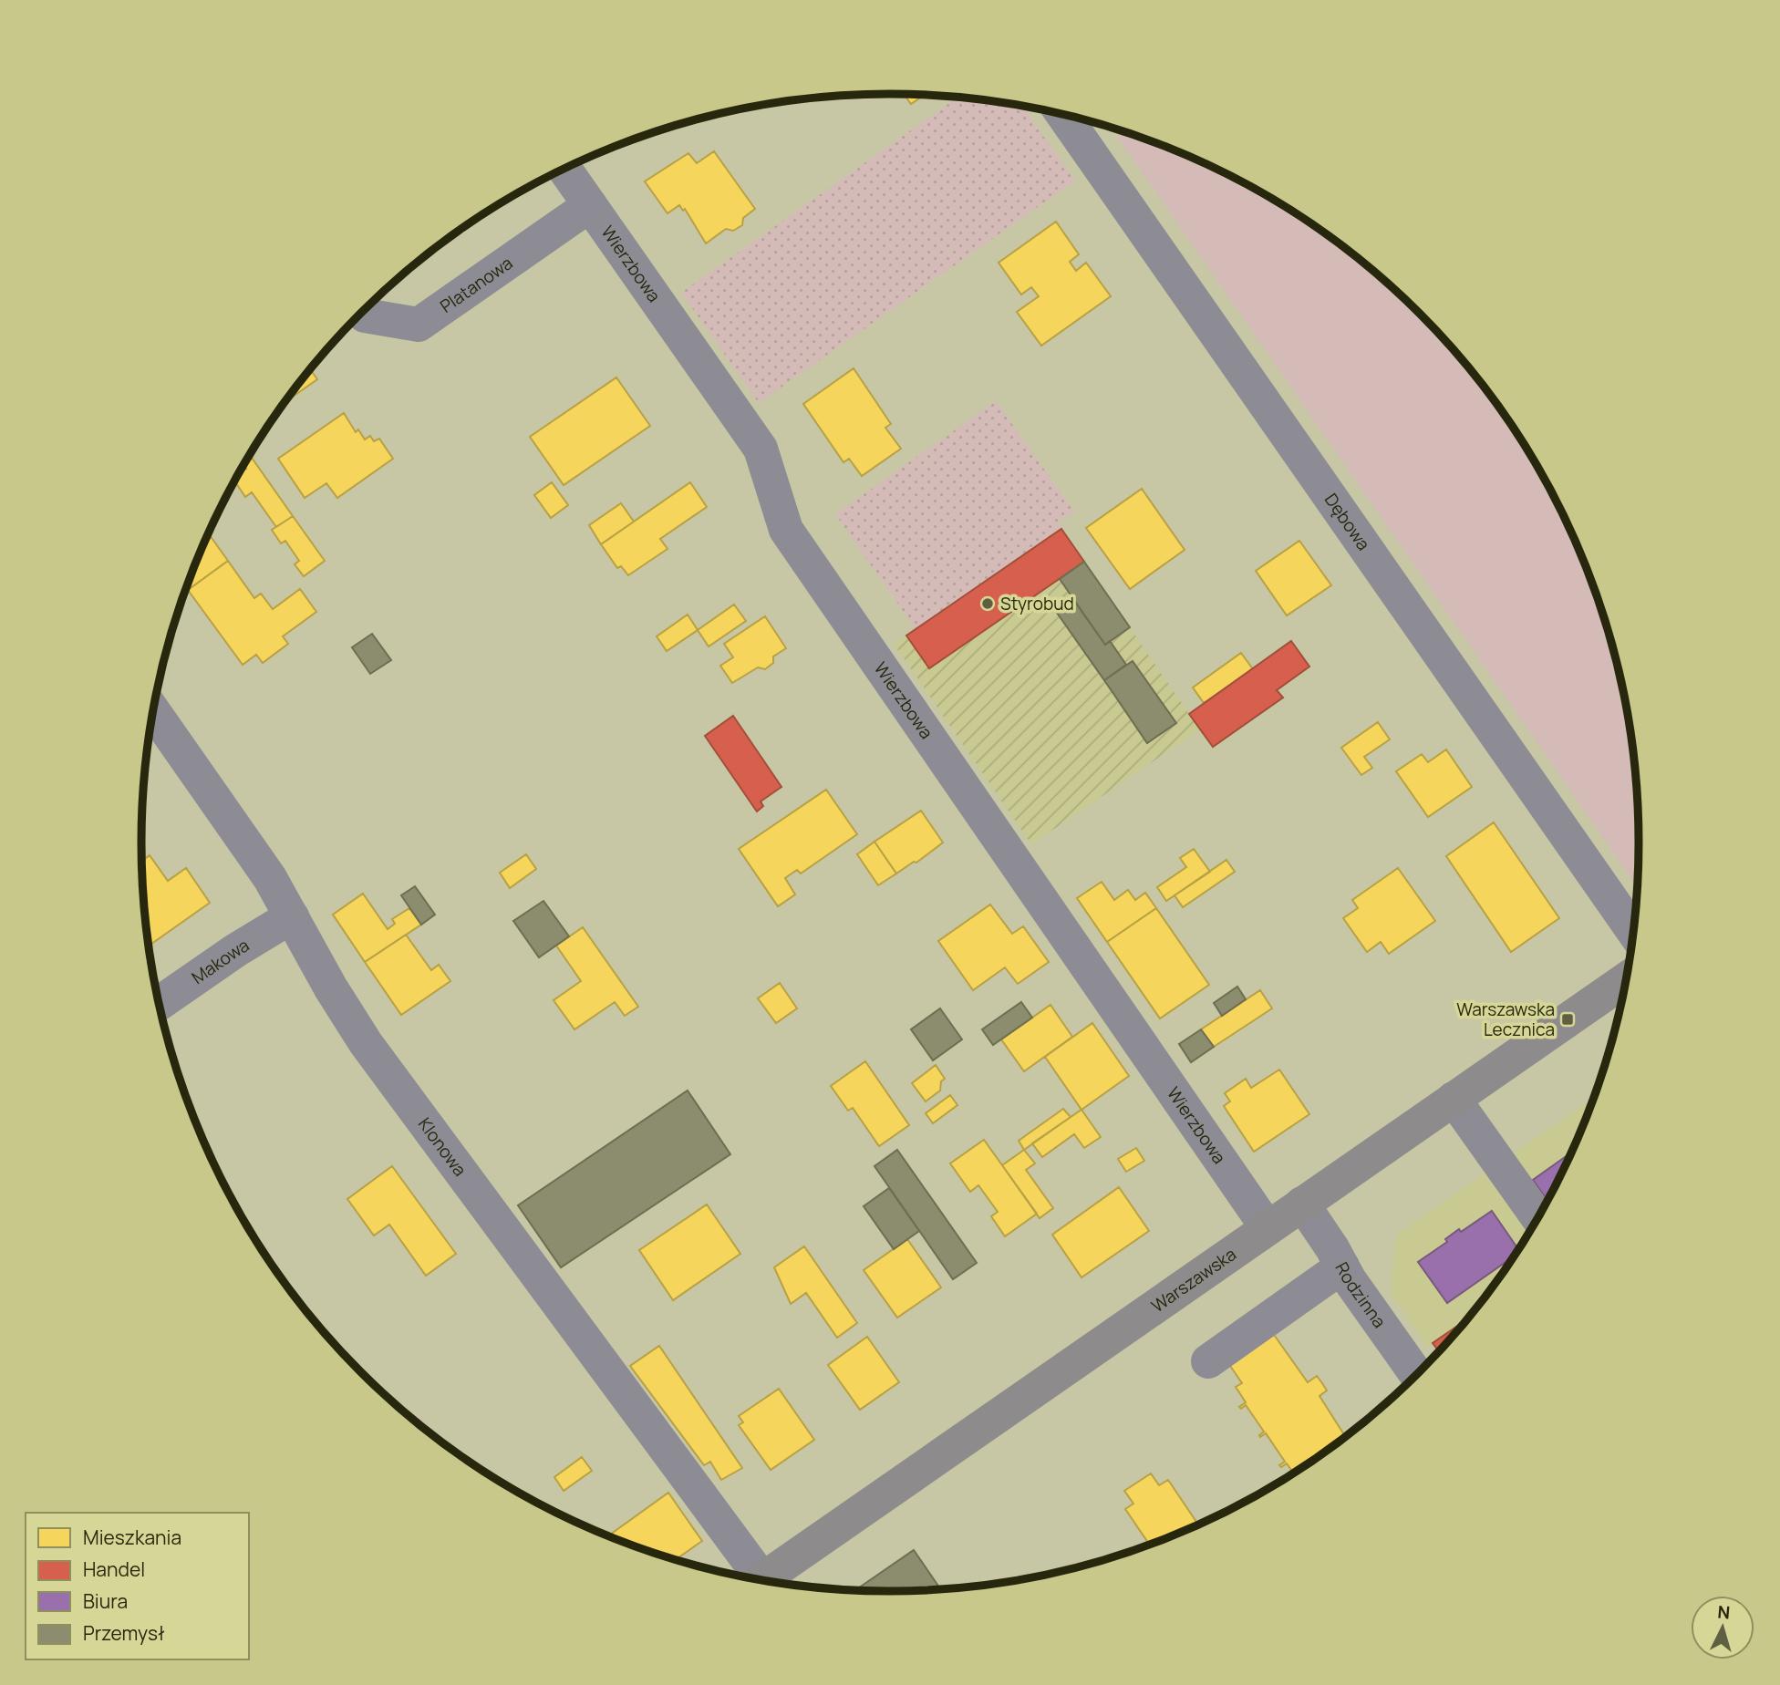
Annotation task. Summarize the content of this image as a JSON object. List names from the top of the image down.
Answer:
{
  "streets": {
    "main road": ["Warszawska"],
    "street": [
      "Wierzbowa",
      "Platanowa",
      "Dębowa",
      "Makowa",
      "Klonowa",
      "Rodzinna"
    ]
  },
  "crossings": [
    ["Wierzbowa", "Platanowa"],
    ["Wierzbowa", "Warszawska"],
    ["Makowa", "Klonowa"],
    ["Warszawska", "Rodzinna"]
  ],
  "places": {
    "other": ["Styrobud"],
    "transit": ["Warszawska Lecznica"]
  },
  "legend": [
    "Mieszkania",
    "Handel",
    "Biura",
    "Przemysł"
  ],
  "north": "top"
}
